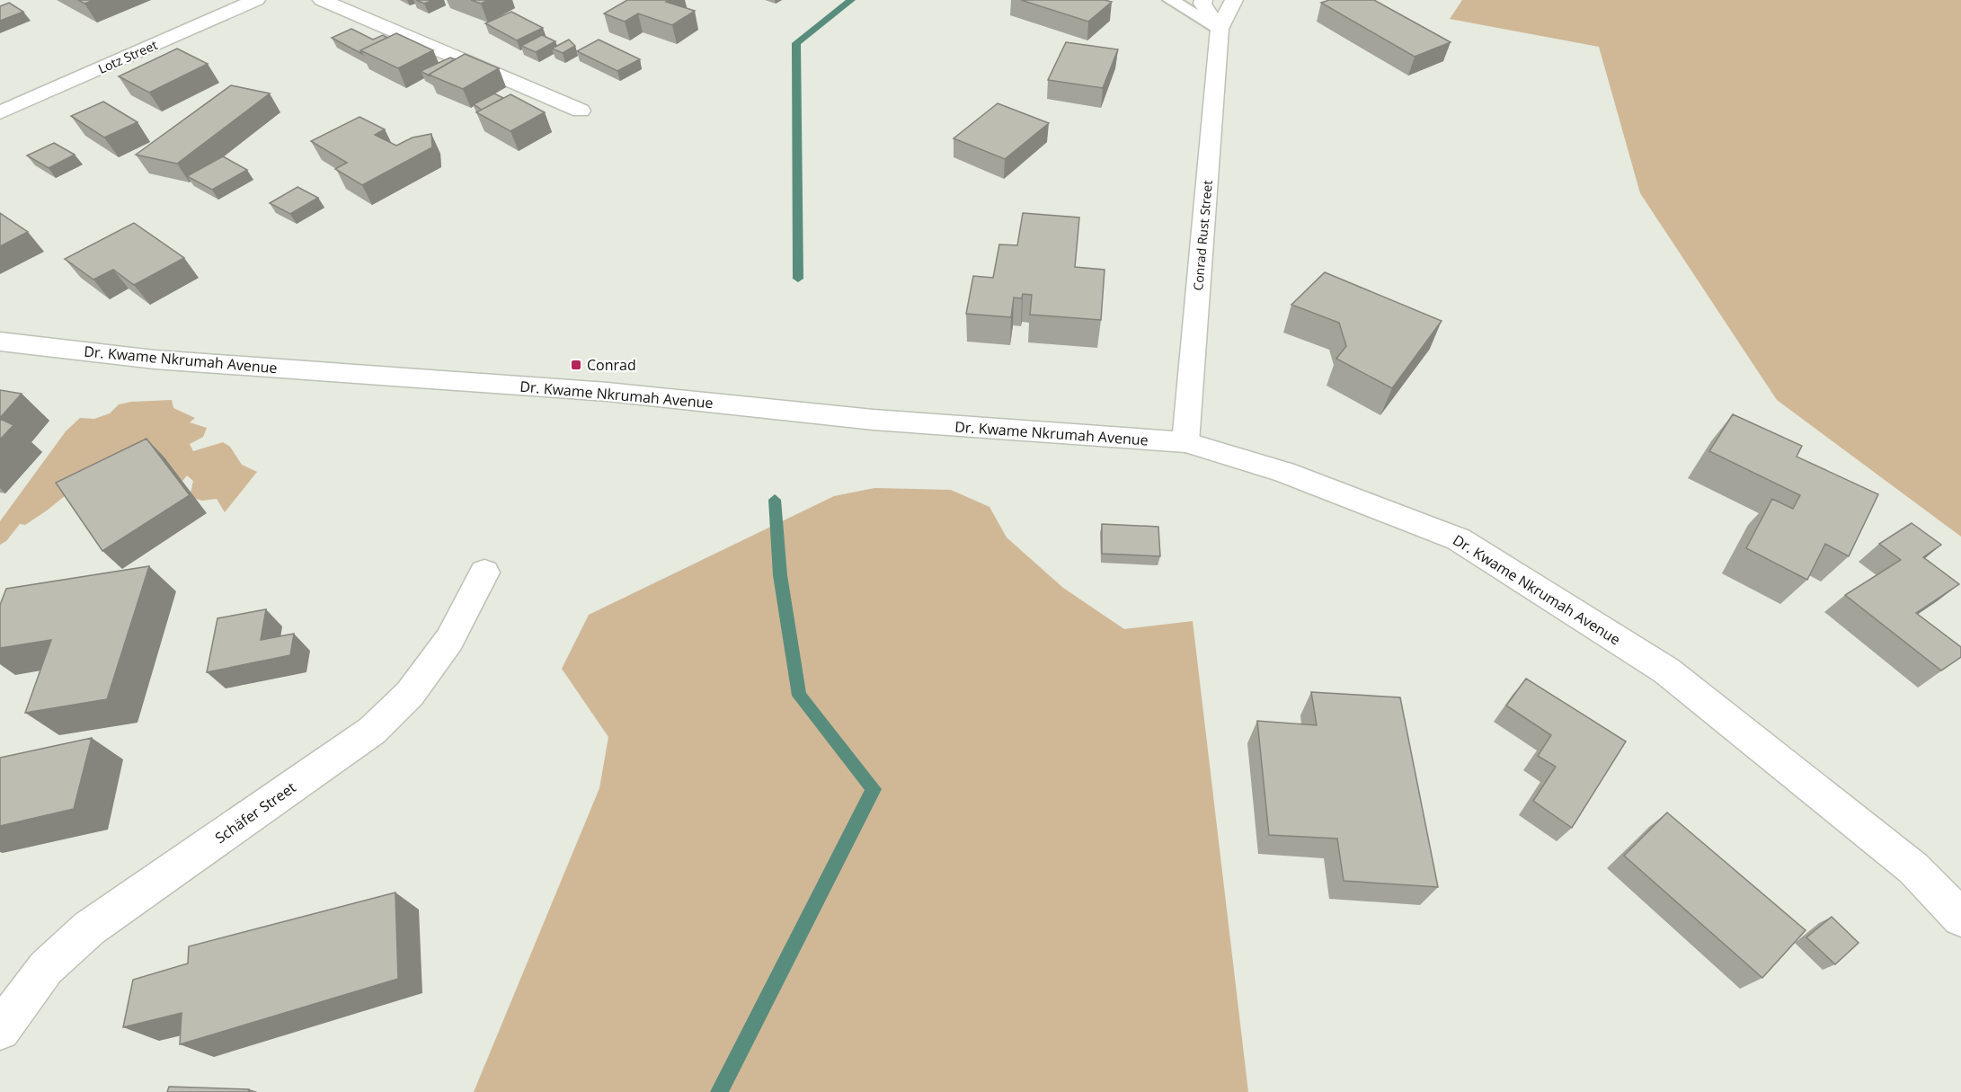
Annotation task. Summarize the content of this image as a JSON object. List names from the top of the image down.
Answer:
{
  "streets": {
    "street": [
      "Lotz Street",
      "Conrad Rust Street",
      "Dr. Kwame Nkrumah Avenue",
      "Schäfer Street"
    ]
  },
  "crossings": [
    ["Conrad Rust Street", "Dr. Kwame Nkrumah Avenue"]
  ],
  "places": {
    "transit": ["Conrad"]
  }
}
